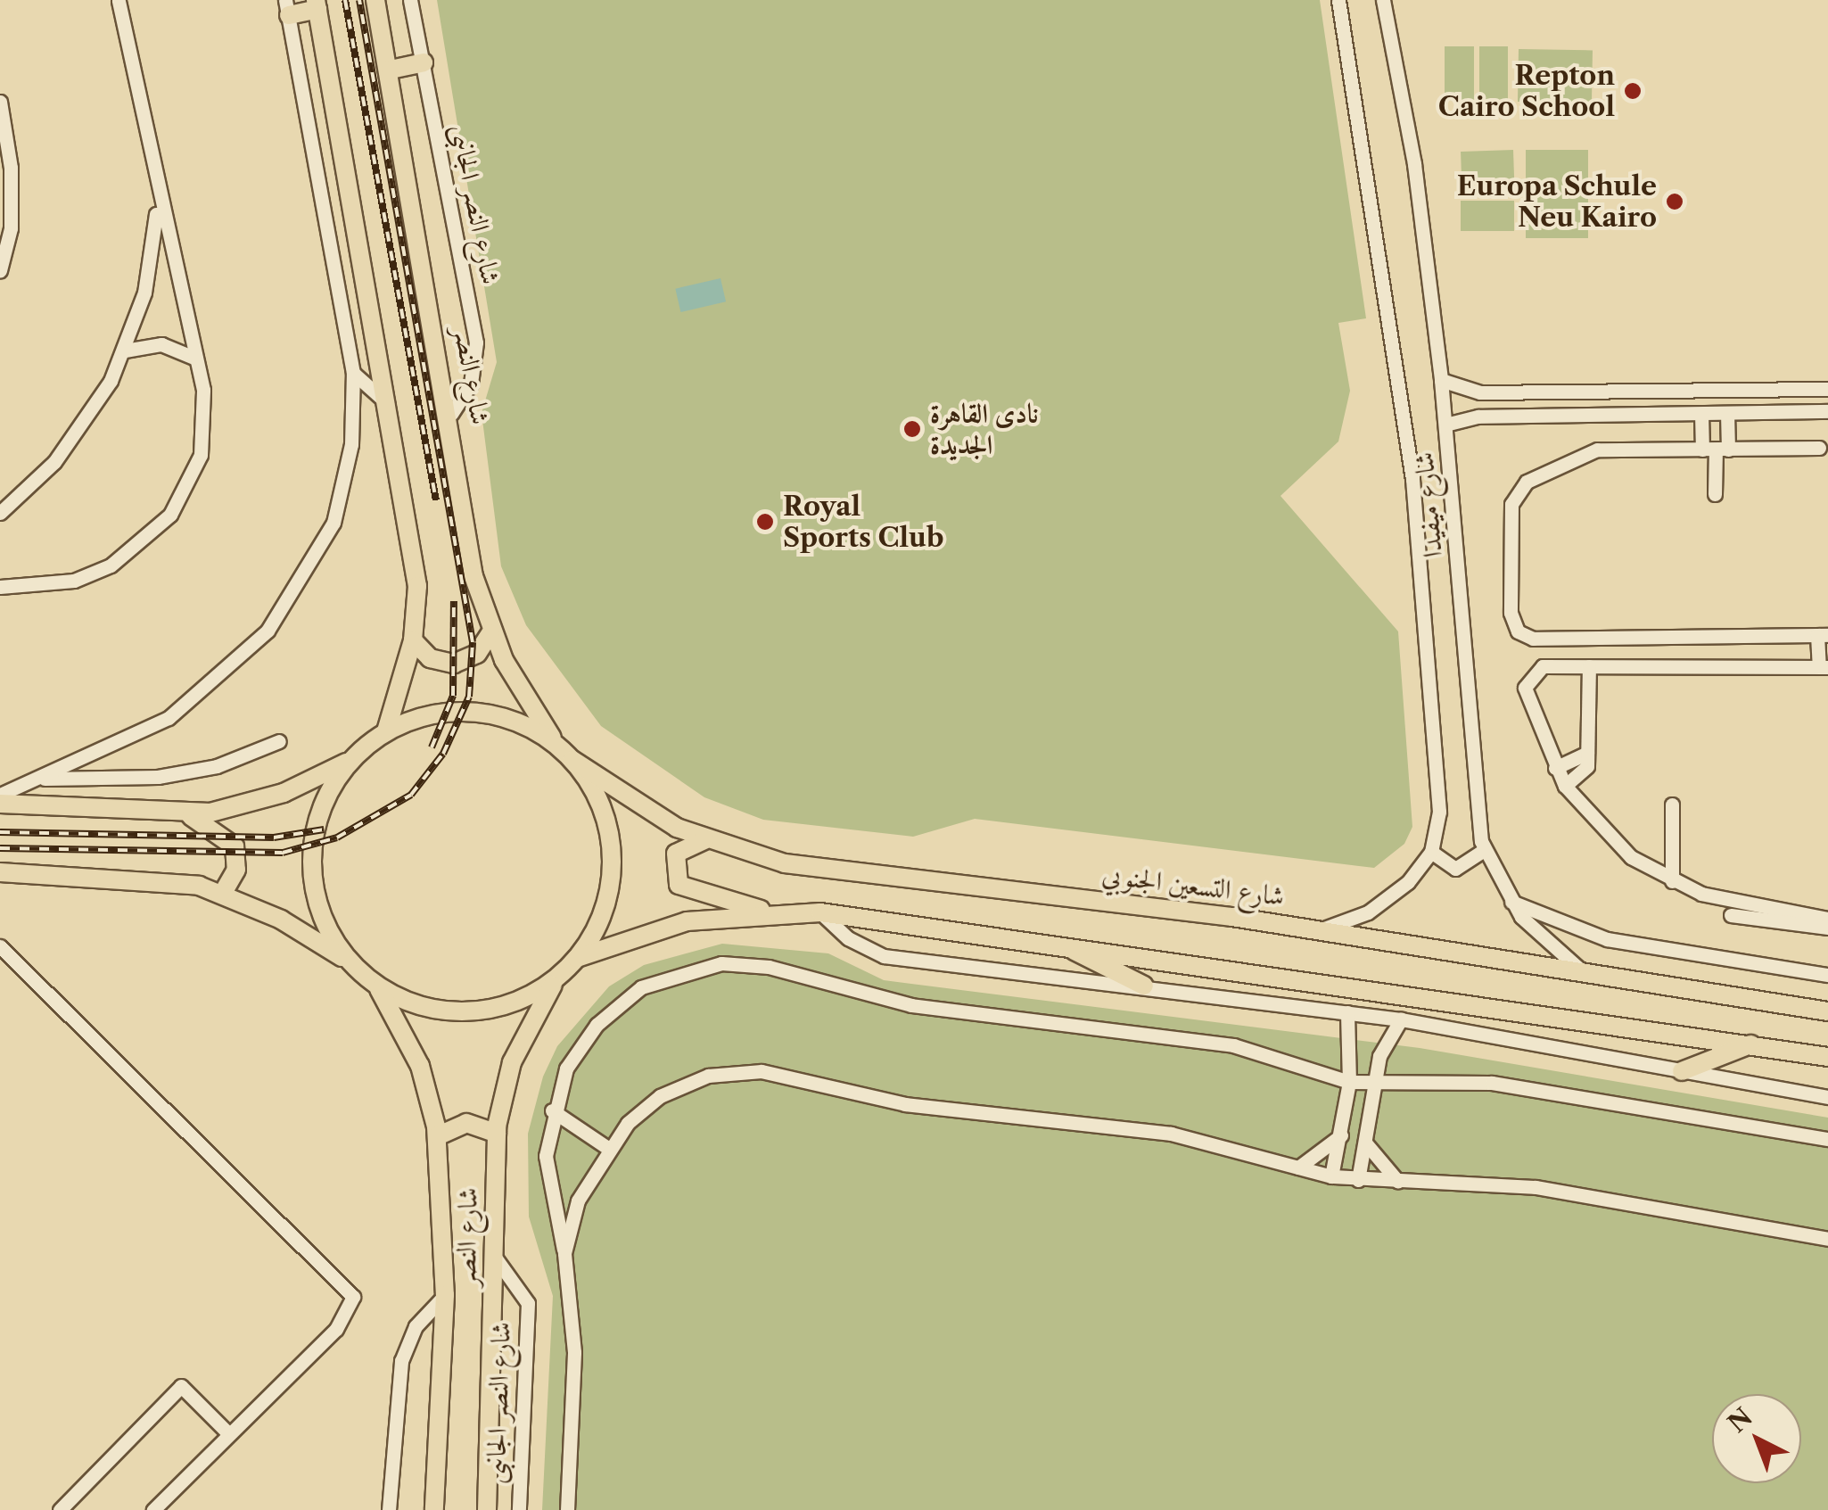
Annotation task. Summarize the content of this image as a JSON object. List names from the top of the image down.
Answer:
{
  "streets": {
    "main road": ["شارع النصر", "شارع التسعين الجنوبي"],
    "street": ["شارع النصر الجانبى", "شارع ميفيدا"]
  },
  "crossings": [
    ["شارع النصر الجانبى", "شارع النصر"],
    ["شارع النصر", "شارع التسعين الجنوبي"],
    ["شارع ميفيدا", "شارع التسعين الجنوبي"]
  ],
  "places": [
    "Repton Cairo School",
    "Europa Schule Neu Kairo",
    "نادى القاهرة الجديدة",
    "Royal Sports Club"
  ],
  "north": "top left"
}
